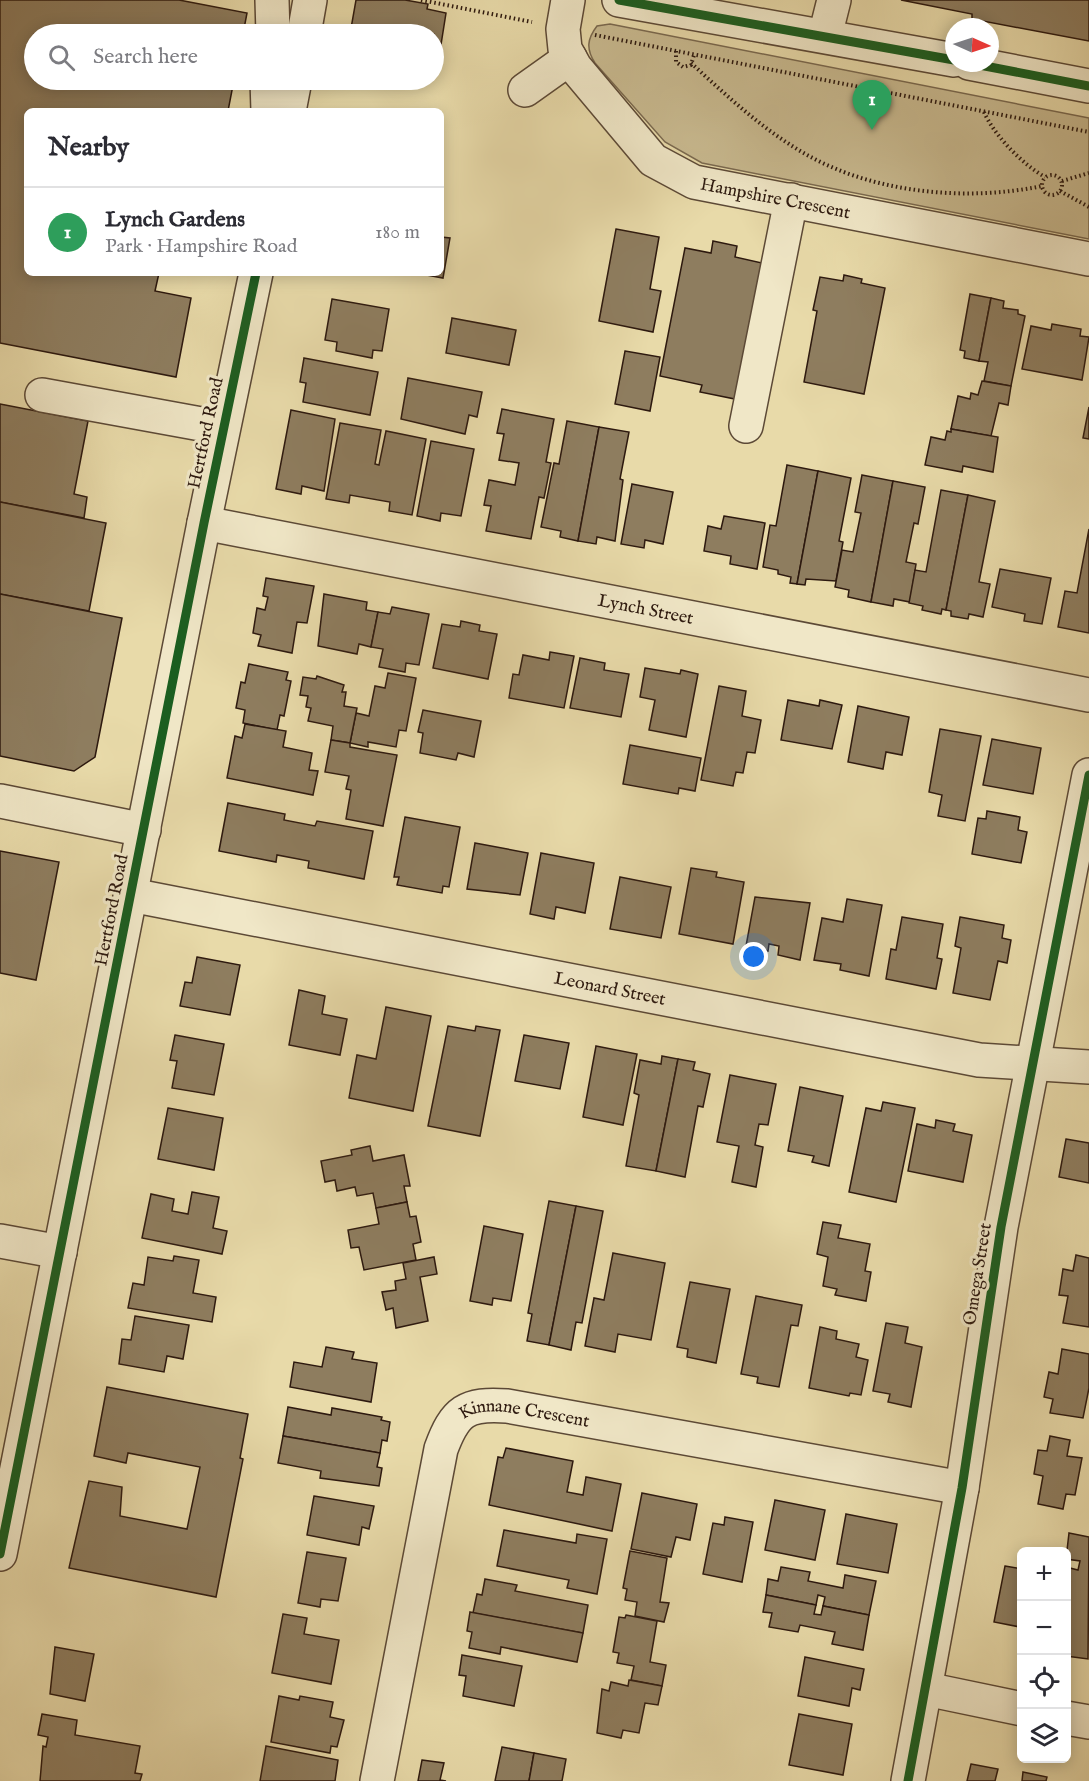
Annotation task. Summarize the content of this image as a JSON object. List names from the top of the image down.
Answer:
{
  "streets": {
    "street": [
      "Hampshire Crescent",
      "Hertford Road",
      "Lynch Street",
      "Leonard Street",
      "Omega Street",
      "Kinnane Crescent"
    ]
  },
  "crossings": [
    ["Hertford Road", "Lynch Street"],
    ["Hertford Road", "Leonard Street"],
    ["Leonard Street", "Omega Street"],
    ["Omega Street", "Kinnane Crescent"]
  ],
  "north": "right",
  "page": {
    "search": "Search here",
    "pins": "1",
    "heading": "Nearby",
    "list": [
      {
        "mark": "1",
        "name": "Lynch Gardens",
        "note": "Park · Hampshire Road",
        "value": "180 m"
      }
    ],
    "map_buttons": ["+", "−"]
  }
}
